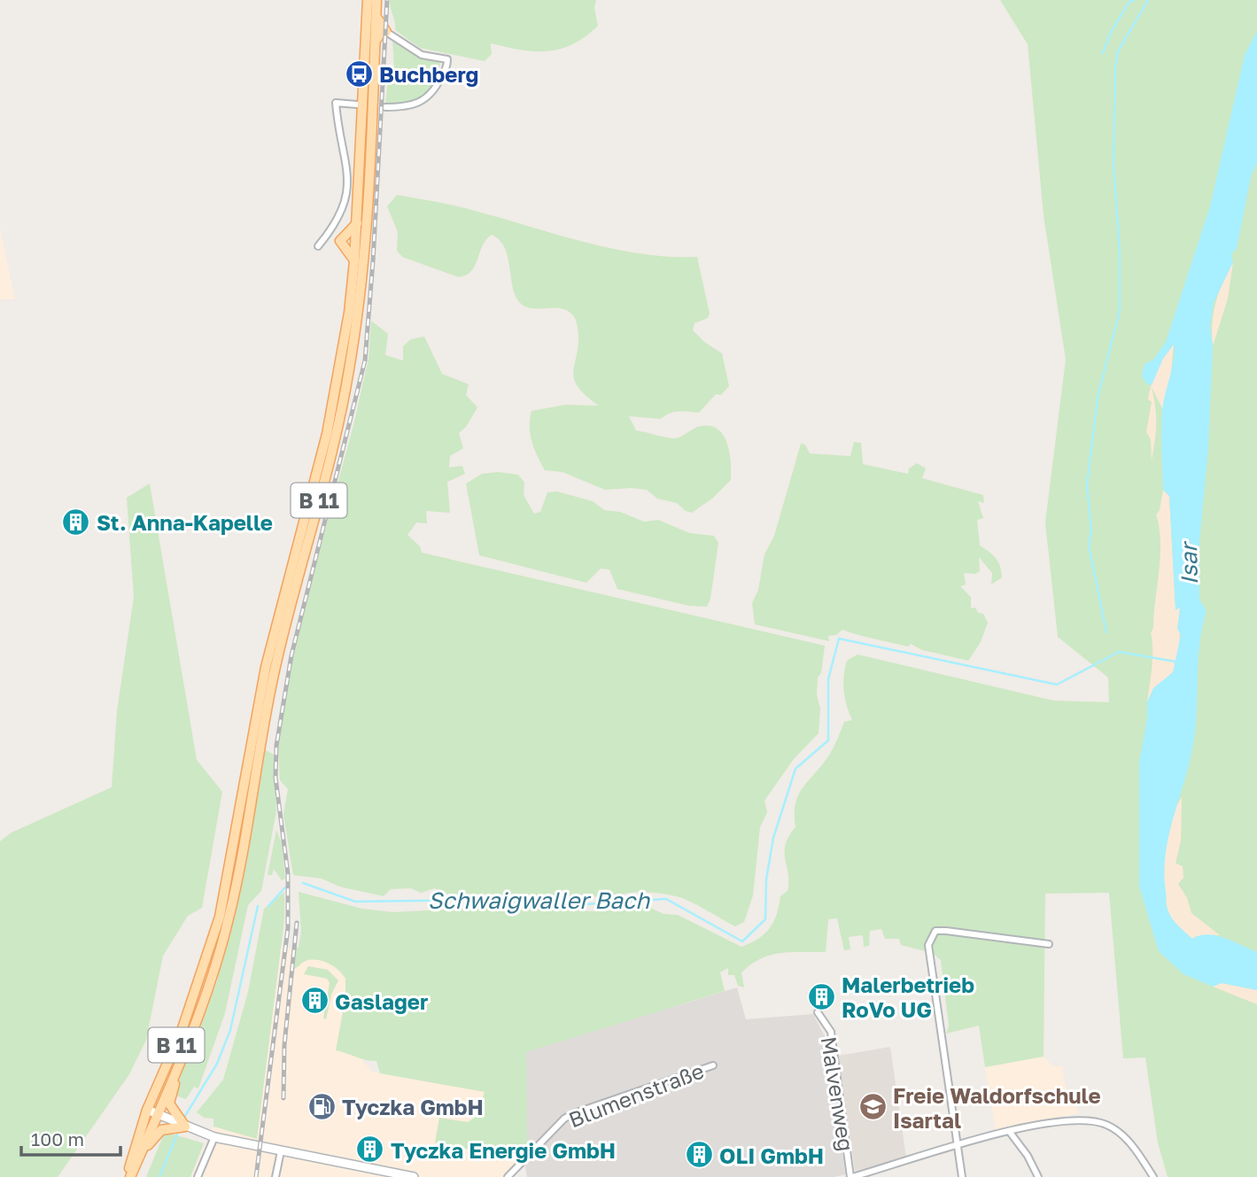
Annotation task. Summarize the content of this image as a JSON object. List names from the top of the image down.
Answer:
{
  "streets": {
    "main road": ["B 11"],
    "street": ["Malvenweg", "Blumenstraße"]
  },
  "water": ["Isar", "Schwaigwaller Bach"],
  "places": {
    "bus stop": ["Buchberg"],
    "building": [
      "St. Anna-Kapelle",
      "Malerbetrieb RoVo UG",
      "Gaslager",
      "Tyczka Energie GmbH",
      "OLI GmbH"
    ],
    "fuel station": ["Tyczka GmbH"],
    "school or university": ["Freie Waldorfschule Isartal"]
  },
  "scale_bar": "100 m"
}
